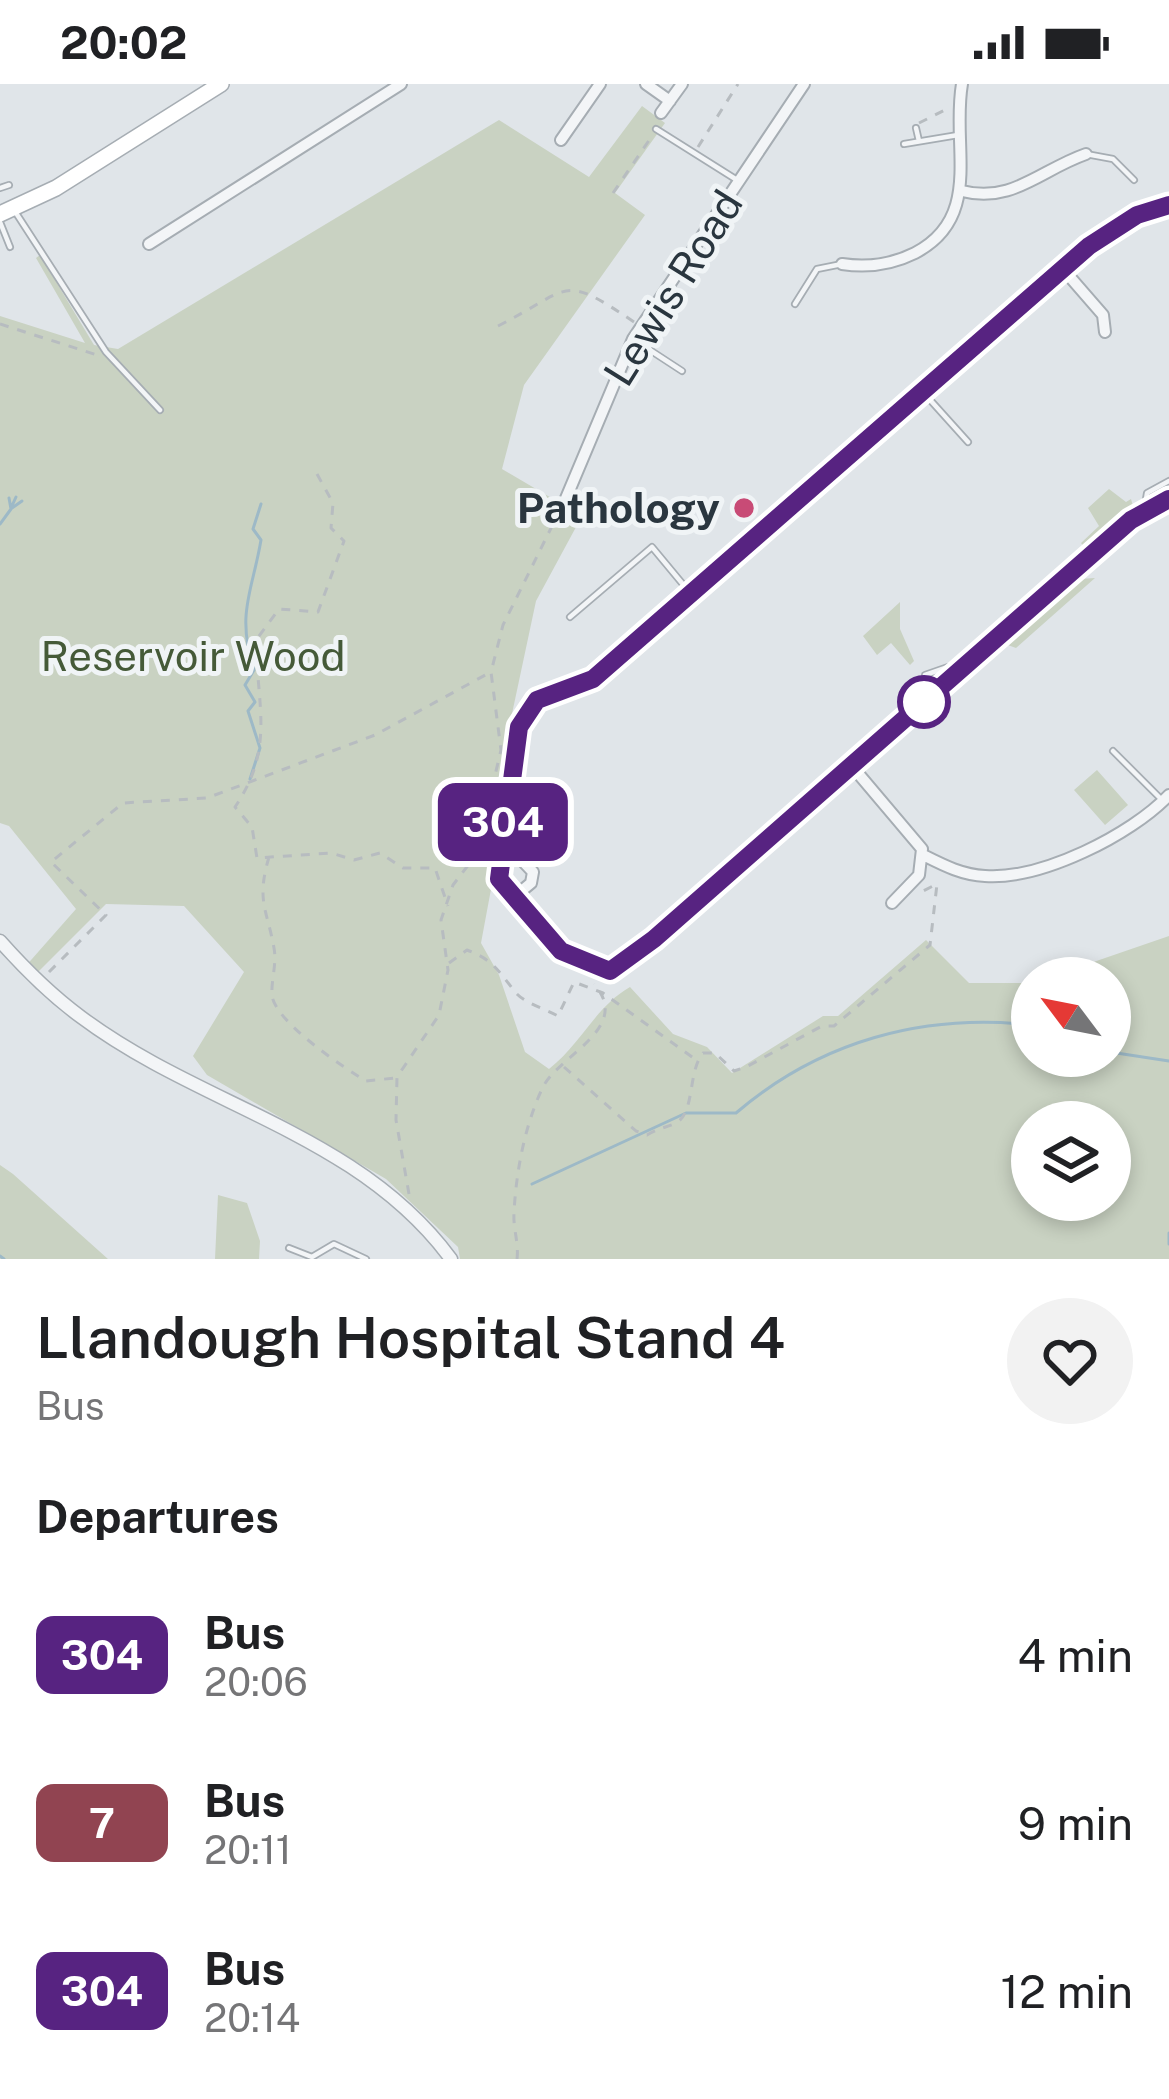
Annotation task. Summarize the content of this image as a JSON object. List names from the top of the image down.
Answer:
{
  "streets": {
    "street": ["Lewis Road"]
  },
  "parks": ["Reservoir Wood"],
  "places": ["Pathology"],
  "lines": ["bus line 304"],
  "north": "top left",
  "page": {
    "status": "20:02",
    "on_map": "304",
    "heading": [
      ["Llandough Hospital Stand 4", "Bus"],
      "Departures"
    ],
    "list": [
      {
        "mark": "304",
        "name": "Bus",
        "note": "20:06",
        "value": "4 min"
      },
      {
        "mark": "7",
        "name": "Bus",
        "note": "20:11",
        "value": "9 min"
      },
      {
        "mark": "304",
        "name": "Bus",
        "note": "20:14",
        "value": "12 min"
      }
    ]
  }
}
